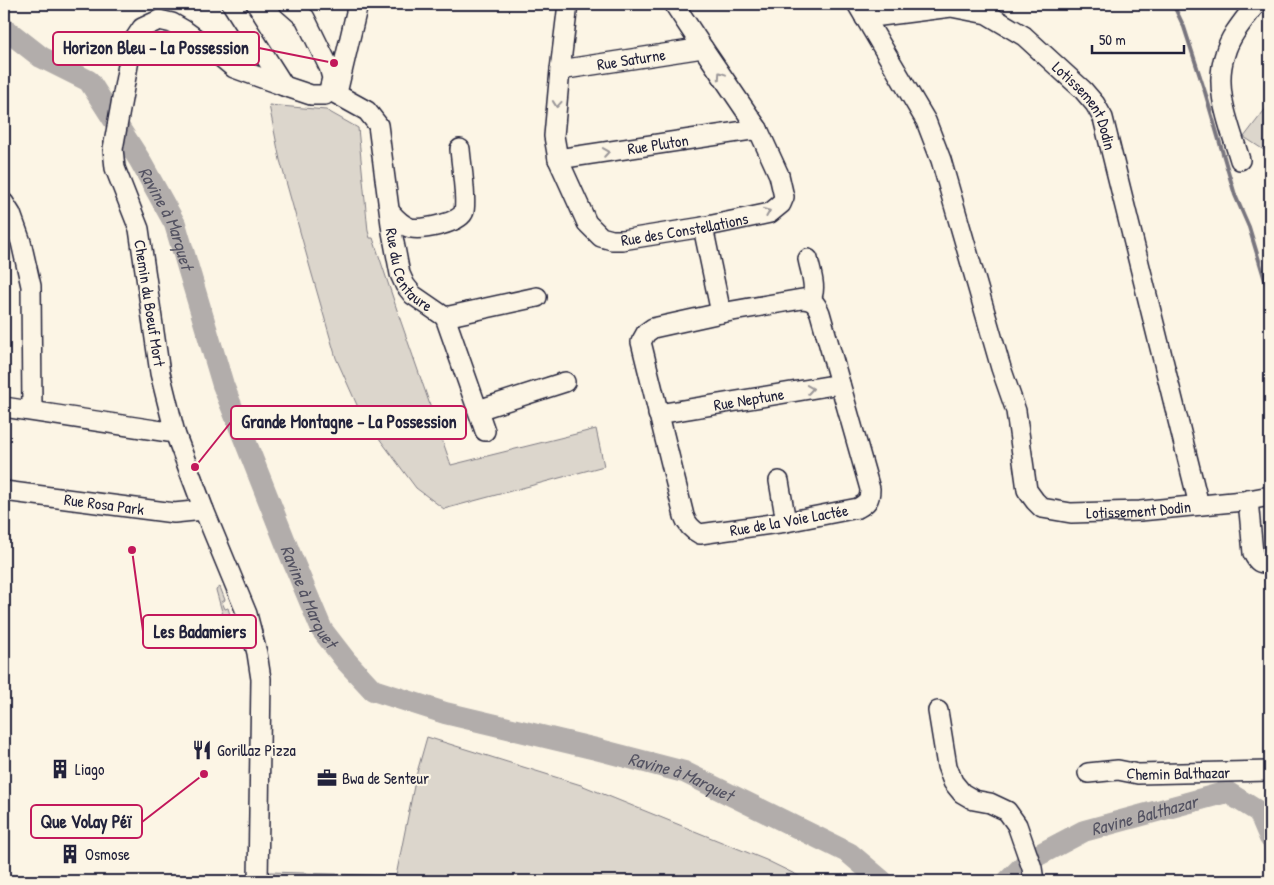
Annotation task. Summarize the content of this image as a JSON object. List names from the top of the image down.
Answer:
{
  "streets": {
    "street": [
      "Rue Saturne",
      "Lotissement Dodin",
      "Rue Pluton",
      "Rue des Constellations",
      "Rue du Centaure",
      "Chemin du Boeuf Mort",
      "Rue Neptune",
      "Rue Rosa Park",
      "Rue de la Voie Lactée",
      "Chemin Balthazar"
    ]
  },
  "crossings": [
    ["Rue Saturne", "Rue des Constellations"],
    ["Rue Pluton", "Rue des Constellations"],
    ["Rue du Centaure", "Chemin du Boeuf Mort"],
    ["Chemin du Boeuf Mort", "Rue Rosa Park"],
    ["Rue Neptune", "Rue de la Voie Lactée"]
  ],
  "one_way": ["Rue Pluton", "Rue Neptune"],
  "water": ["Ravine à Marquet", "Ravine Balthazar"],
  "places": {
    "other": [
      "Horizon Bleu - La Possession",
      "Grande Montagne - La Possession",
      "Les Badamiers",
      "Que Volay Péï"
    ],
    "restaurant": ["Gorillaz Pizza"],
    "building": ["Liago", "Osmose"],
    "office": ["Bwa de Senteur"]
  },
  "scale_bar": "50 m"
}
